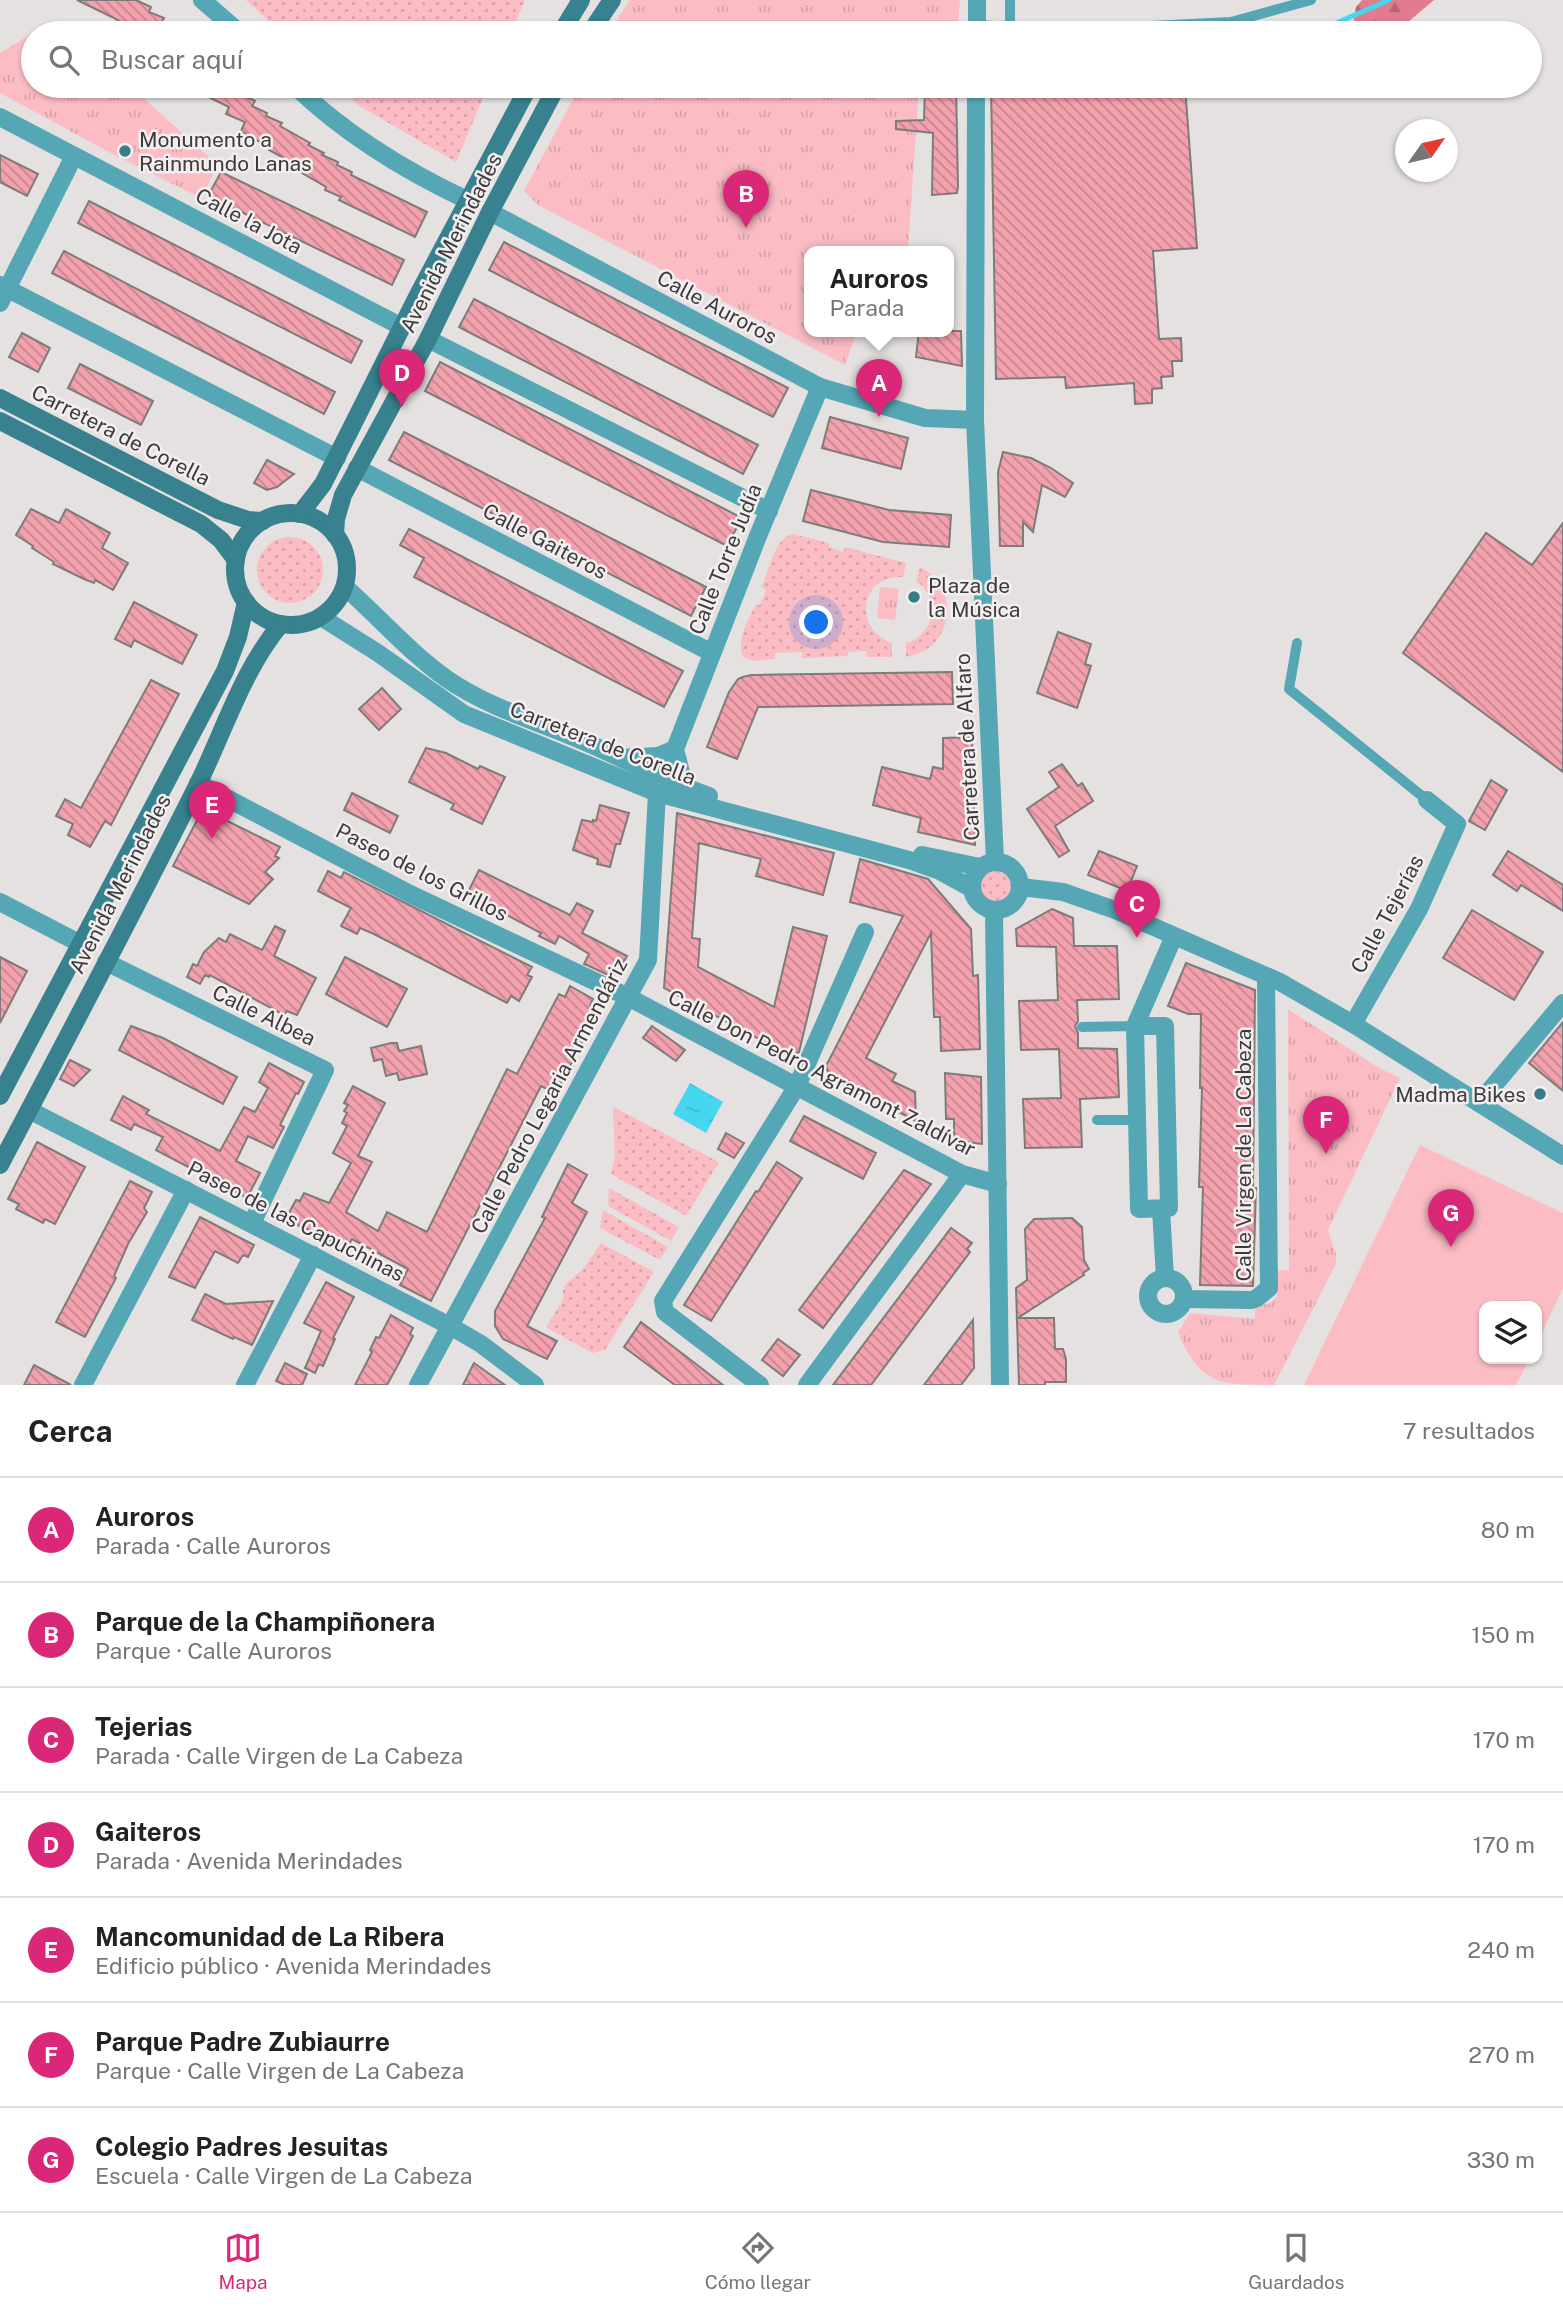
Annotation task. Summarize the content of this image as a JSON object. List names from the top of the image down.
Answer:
{
  "streets": {
    "main road": ["Avenida Merindades", "Carretera de Corella"],
    "street": [
      "Calle la Jota",
      "Calle Auroros",
      "Calle Gaiteros",
      "Calle Torre Judía",
      "Carretera de Alfaro",
      "Paseo de los Grillos",
      "Calle Tejerías",
      "Calle Albea",
      "Calle Don Pedro Agramont Zaldívar",
      "Calle Pedro Legaria Armendáriz",
      "Calle Virgen de La Cabeza",
      "Paseo de las Capuchinas"
    ]
  },
  "crossings": [
    ["Calle la Jota", "Avenida Merindades"],
    ["Avenida Merindades", "Calle Auroros"],
    ["Avenida Merindades", "Carretera de Corella"],
    ["Avenida Merindades", "Calle Gaiteros"],
    ["Avenida Merindades", "Paseo de los Grillos"],
    ["Avenida Merindades", "Calle Albea"],
    ["Avenida Merindades", "Paseo de las Capuchinas"],
    ["Calle Auroros", "Calle Torre Judía"],
    ["Calle Auroros", "Carretera de Alfaro"],
    ["Carretera de Corella", "Carretera de Alfaro"],
    ["Carretera de Corella", "Calle Pedro Legaria Armendáriz"],
    ["Calle Gaiteros", "Calle Torre Judía"],
    ["Paseo de los Grillos", "Calle Don Pedro Agramont Zaldívar"],
    ["Paseo de los Grillos", "Calle Pedro Legaria Armendáriz"],
    ["Calle Albea", "Paseo de las Capuchinas"],
    ["Calle Don Pedro Agramont Zaldívar", "Calle Pedro Legaria Armendáriz"],
    ["Calle Pedro Legaria Armendáriz", "Paseo de las Capuchinas"]
  ],
  "places": ["Monumento a Rainmundo Lanas", "Plaza de la Música", "Madma Bikes"],
  "north": "top right",
  "page": {
    "search": "Buscar aquí",
    "pins": [
      "B",
      "D",
      "A",
      "E",
      "C",
      "F",
      "G"
    ],
    "popup": ["Auroros", "Parada"],
    "heading": ["Cerca", "7 resultados"],
    "list": [
      {
        "mark": "A",
        "name": "Auroros",
        "note": "Parada · Calle Auroros",
        "value": "80 m"
      },
      {
        "mark": "B",
        "name": "Parque de la Champiñonera",
        "note": "Parque · Calle Auroros",
        "value": "150 m"
      },
      {
        "mark": "C",
        "name": "Tejerias",
        "note": "Parada · Calle Virgen de La Cabeza",
        "value": "170 m"
      },
      {
        "mark": "D",
        "name": "Gaiteros",
        "note": "Parada · Avenida Merindades",
        "value": "170 m"
      },
      {
        "mark": "E",
        "name": "Mancomunidad de La Ribera",
        "note": "Edificio público · Avenida Merindades",
        "value": "240 m"
      },
      {
        "mark": "F",
        "name": "Parque Padre Zubiaurre",
        "note": "Parque · Calle Virgen de La Cabeza",
        "value": "270 m"
      },
      {
        "mark": "G",
        "name": "Colegio Padres Jesuitas",
        "note": "Escuela · Calle Virgen de La Cabeza",
        "value": "330 m"
      }
    ],
    "nav": ["Mapa", "Cómo llegar", "Guardados"]
  }
}
